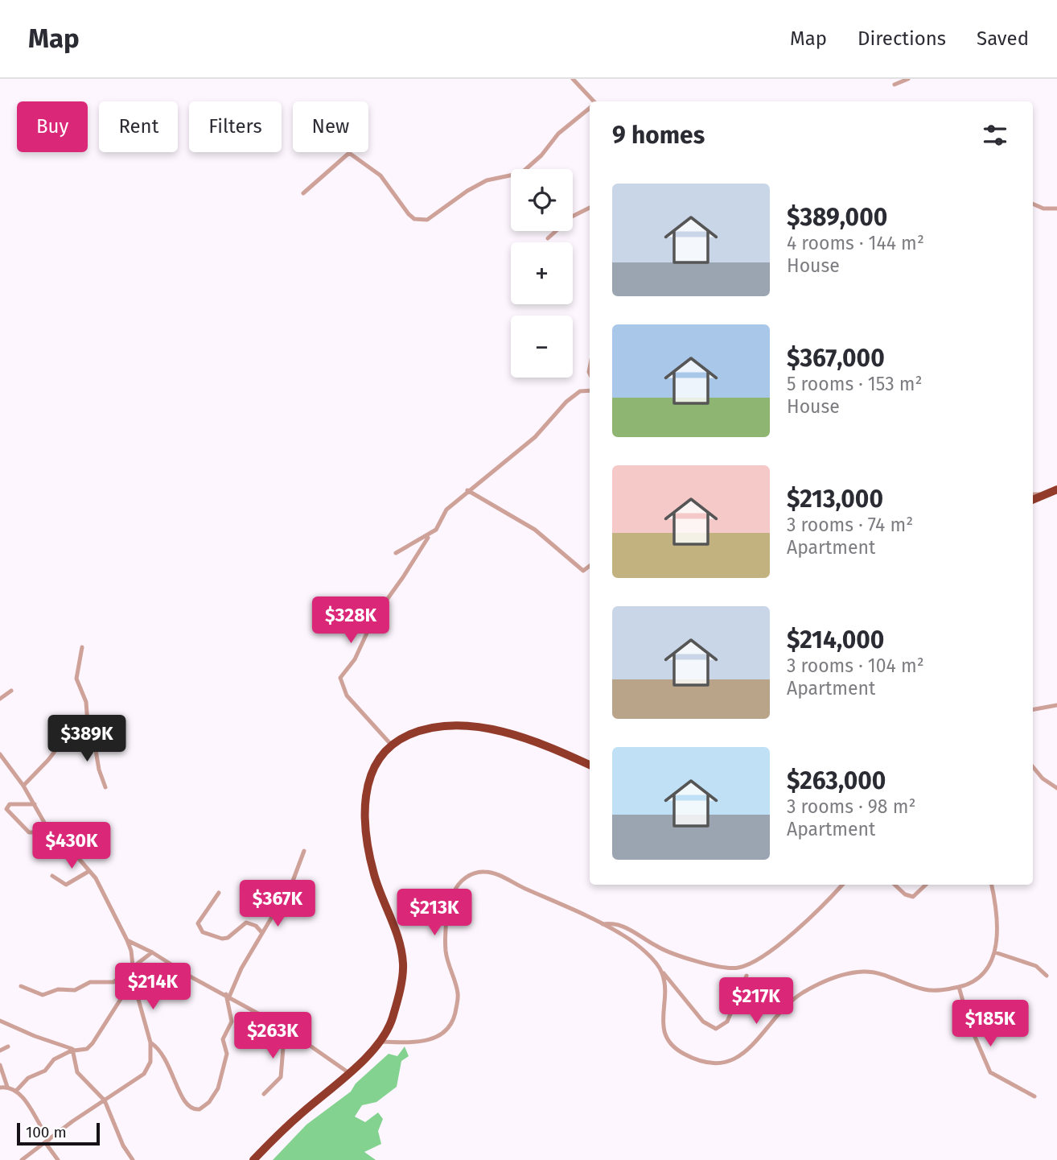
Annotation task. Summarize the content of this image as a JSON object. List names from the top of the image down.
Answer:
{
  "scale_bar": "100 m",
  "page": {
    "header": "Map",
    "nav": ["Map", "Directions", "Saved"],
    "chip": [
      "Buy",
      "Rent",
      "Filters",
      "New"
    ],
    "heading": "9 homes",
    "map_buttons": ["+", "−"],
    "list": [
      {
        "name": "$389,000",
        "note": "4 rooms · 144 m² · House"
      },
      {
        "name": "$367,000",
        "note": "5 rooms · 153 m² · House"
      },
      {
        "name": "$213,000",
        "note": "3 rooms · 74 m² · Apartment"
      },
      {
        "name": "$214,000",
        "note": "3 rooms · 104 m² · Apartment"
      },
      {
        "name": "$263,000",
        "note": "3 rooms · 98 m² · Apartment"
      }
    ],
    "price": [
      "$328K",
      "$389K",
      "$430K",
      "$367K",
      "$213K",
      "$214K",
      "$217K",
      "$185K",
      "$263K"
    ],
    "scale": "100 m"
  }
}
